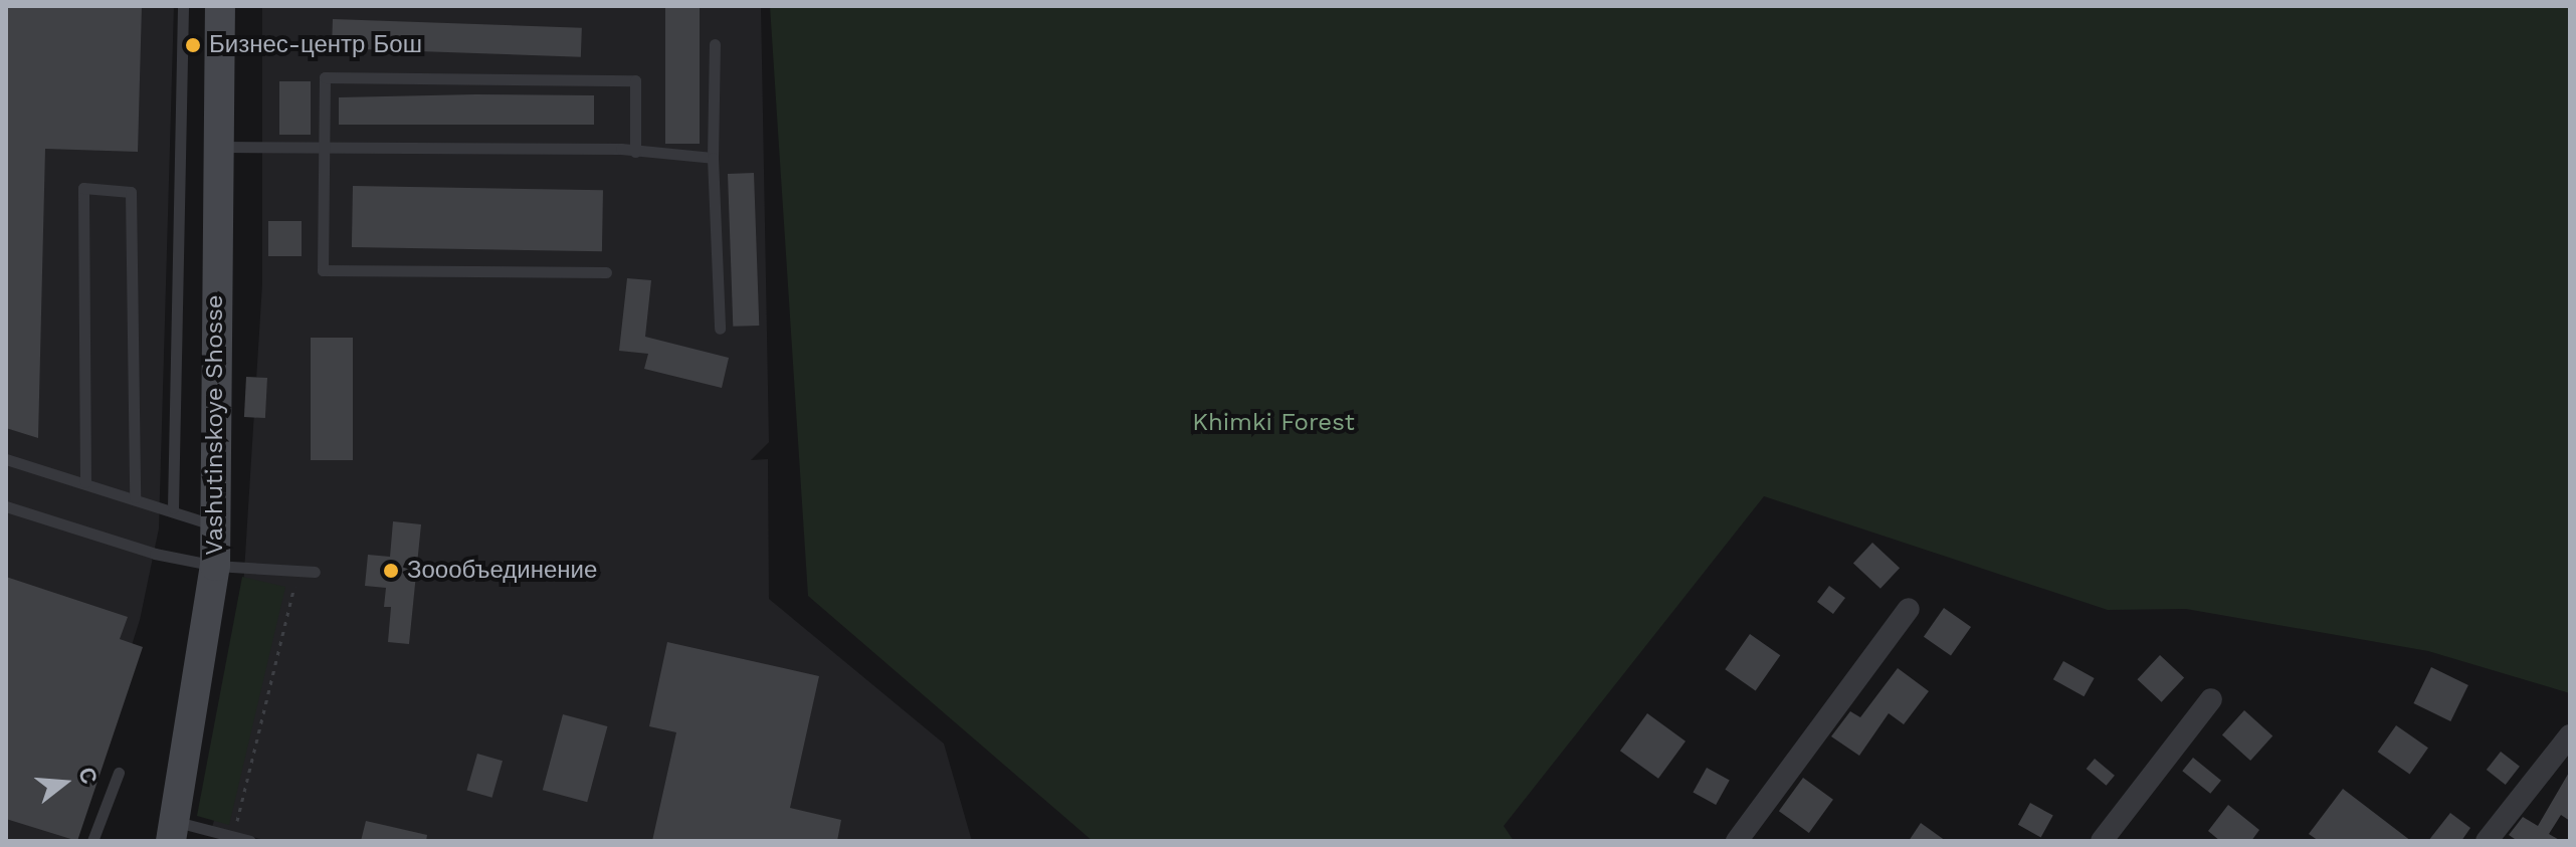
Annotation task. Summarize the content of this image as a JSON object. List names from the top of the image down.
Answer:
{
  "streets": {
    "street": ["Vashutinskoye Shosse"]
  },
  "parks": ["Khimki Forest"],
  "places": ["Бизнес-центр Бош", "Зоообъединение"],
  "north": "right"
}
